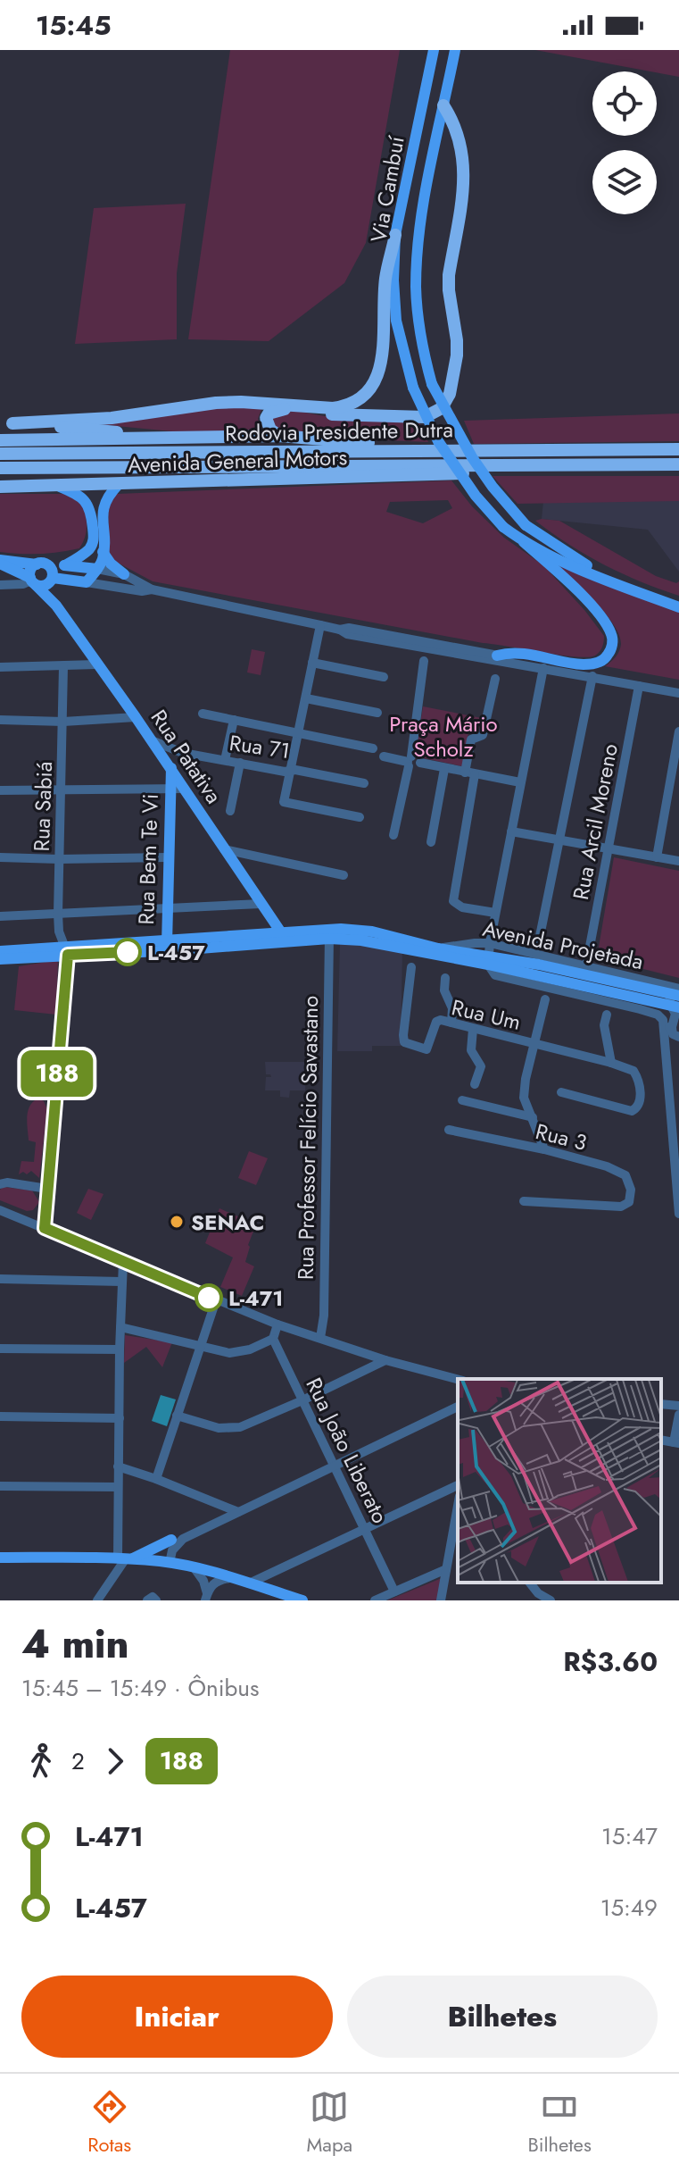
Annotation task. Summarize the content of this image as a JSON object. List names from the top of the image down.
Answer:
{
  "streets": {
    "highway": ["Rodovia Presidente Dutra", "Avenida General Motors"],
    "main road": ["Via Cambuí", "Rua Patativa", "Rua Bem Te Vi"],
    "street": [
      "Rua 71",
      "Rua Sabiá",
      "Rua Arcil Moreno",
      "Avenida Projetada",
      "Rua Um",
      "Rua 3",
      "Rua Professor Felício Savastano",
      "Rua João Liberato"
    ]
  },
  "crossings": [
    ["Rodovia Presidente Dutra", "Avenida General Motors"],
    ["Rua 71", "Rua Patativa"],
    ["Rua Patativa", "Rua Bem Te Vi"],
    ["Rua Arcil Moreno", "Avenida Projetada"]
  ],
  "parks": ["Praça Mário Scholz"],
  "places": ["L-457", "SENAC", "L-471"],
  "lines": ["bus line 188"],
  "page": {
    "status": "15:45",
    "on_map": "188",
    "heading": ["4 min", "15:45 – 15:49 · Ônibus", "R$3.60"],
    "legs": ["2", "188"],
    "list": [
      {
        "name": "L-471",
        "value": "15:47"
      },
      {
        "name": "L-457",
        "value": "15:49"
      }
    ],
    "buttons": ["Iniciar", "Bilhetes"],
    "tabs": ["Rotas", "Mapa", "Bilhetes"]
  }
}
